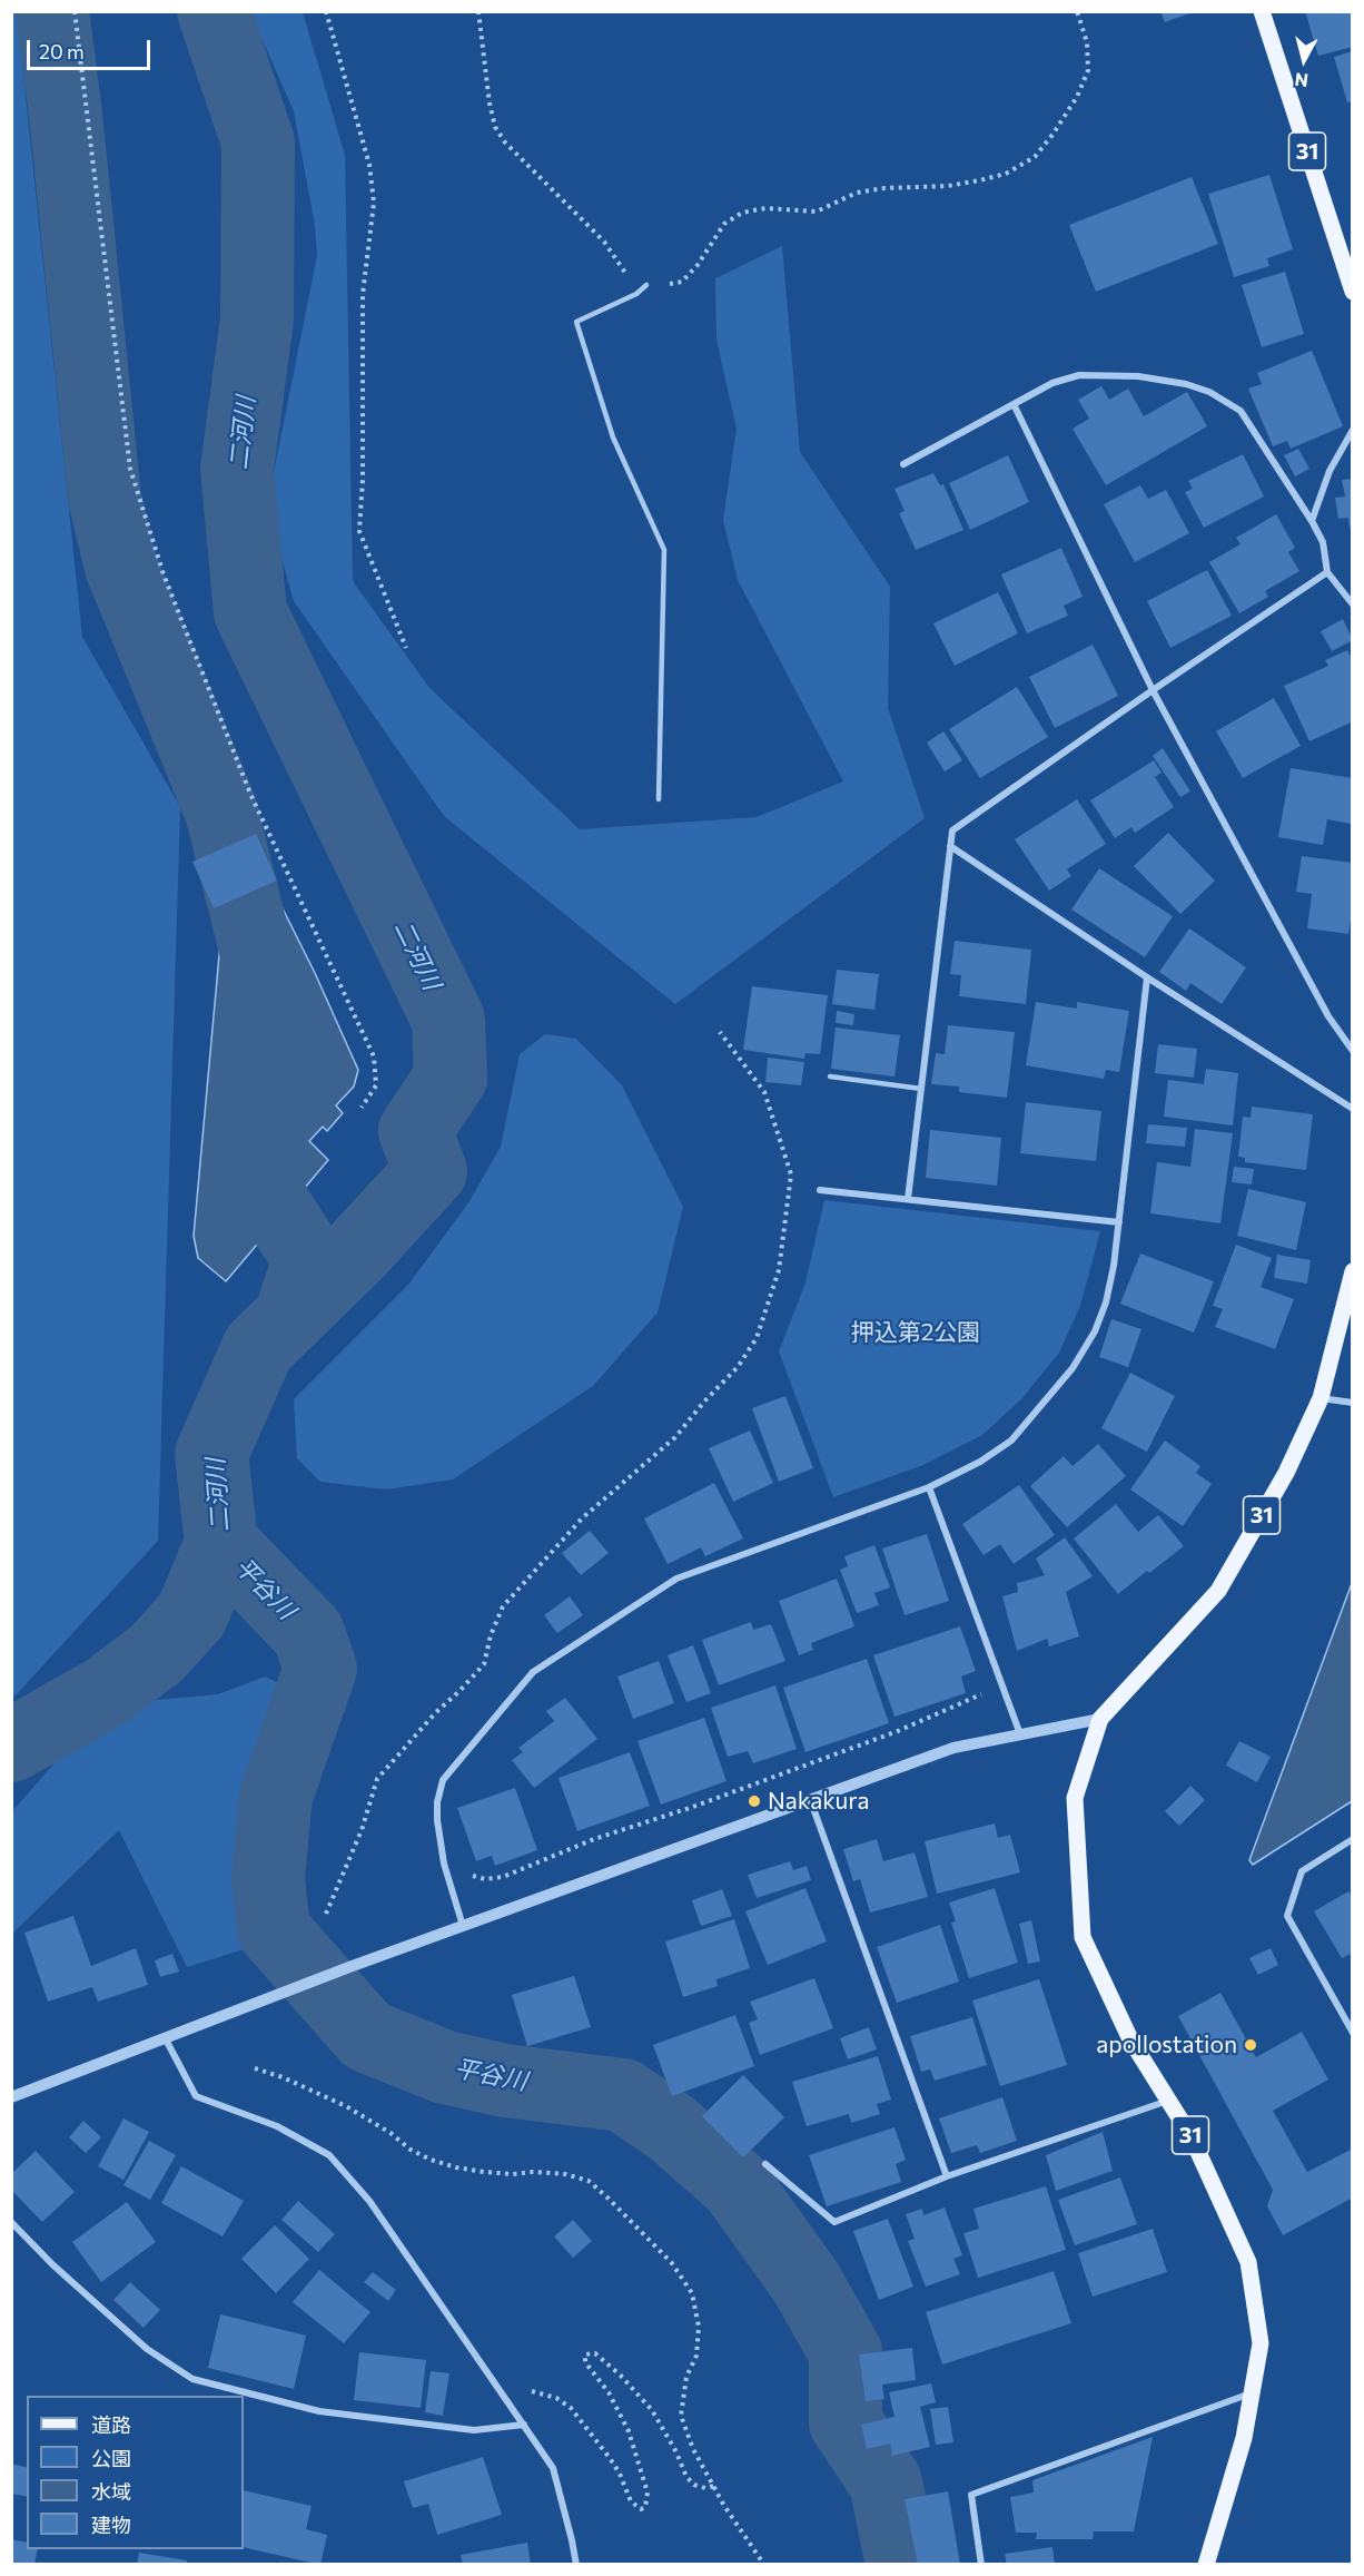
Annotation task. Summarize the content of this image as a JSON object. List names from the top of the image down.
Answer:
{
  "streets": {
    "main road": ["31"]
  },
  "water": ["二河川", "平谷川"],
  "parks": ["押込第2公園"],
  "places": ["Nakakura", "apollostation"],
  "legend": [
    "道路",
    "公園",
    "水域",
    "建物"
  ],
  "scale_bar": "20 m",
  "north": "bottom"
}
